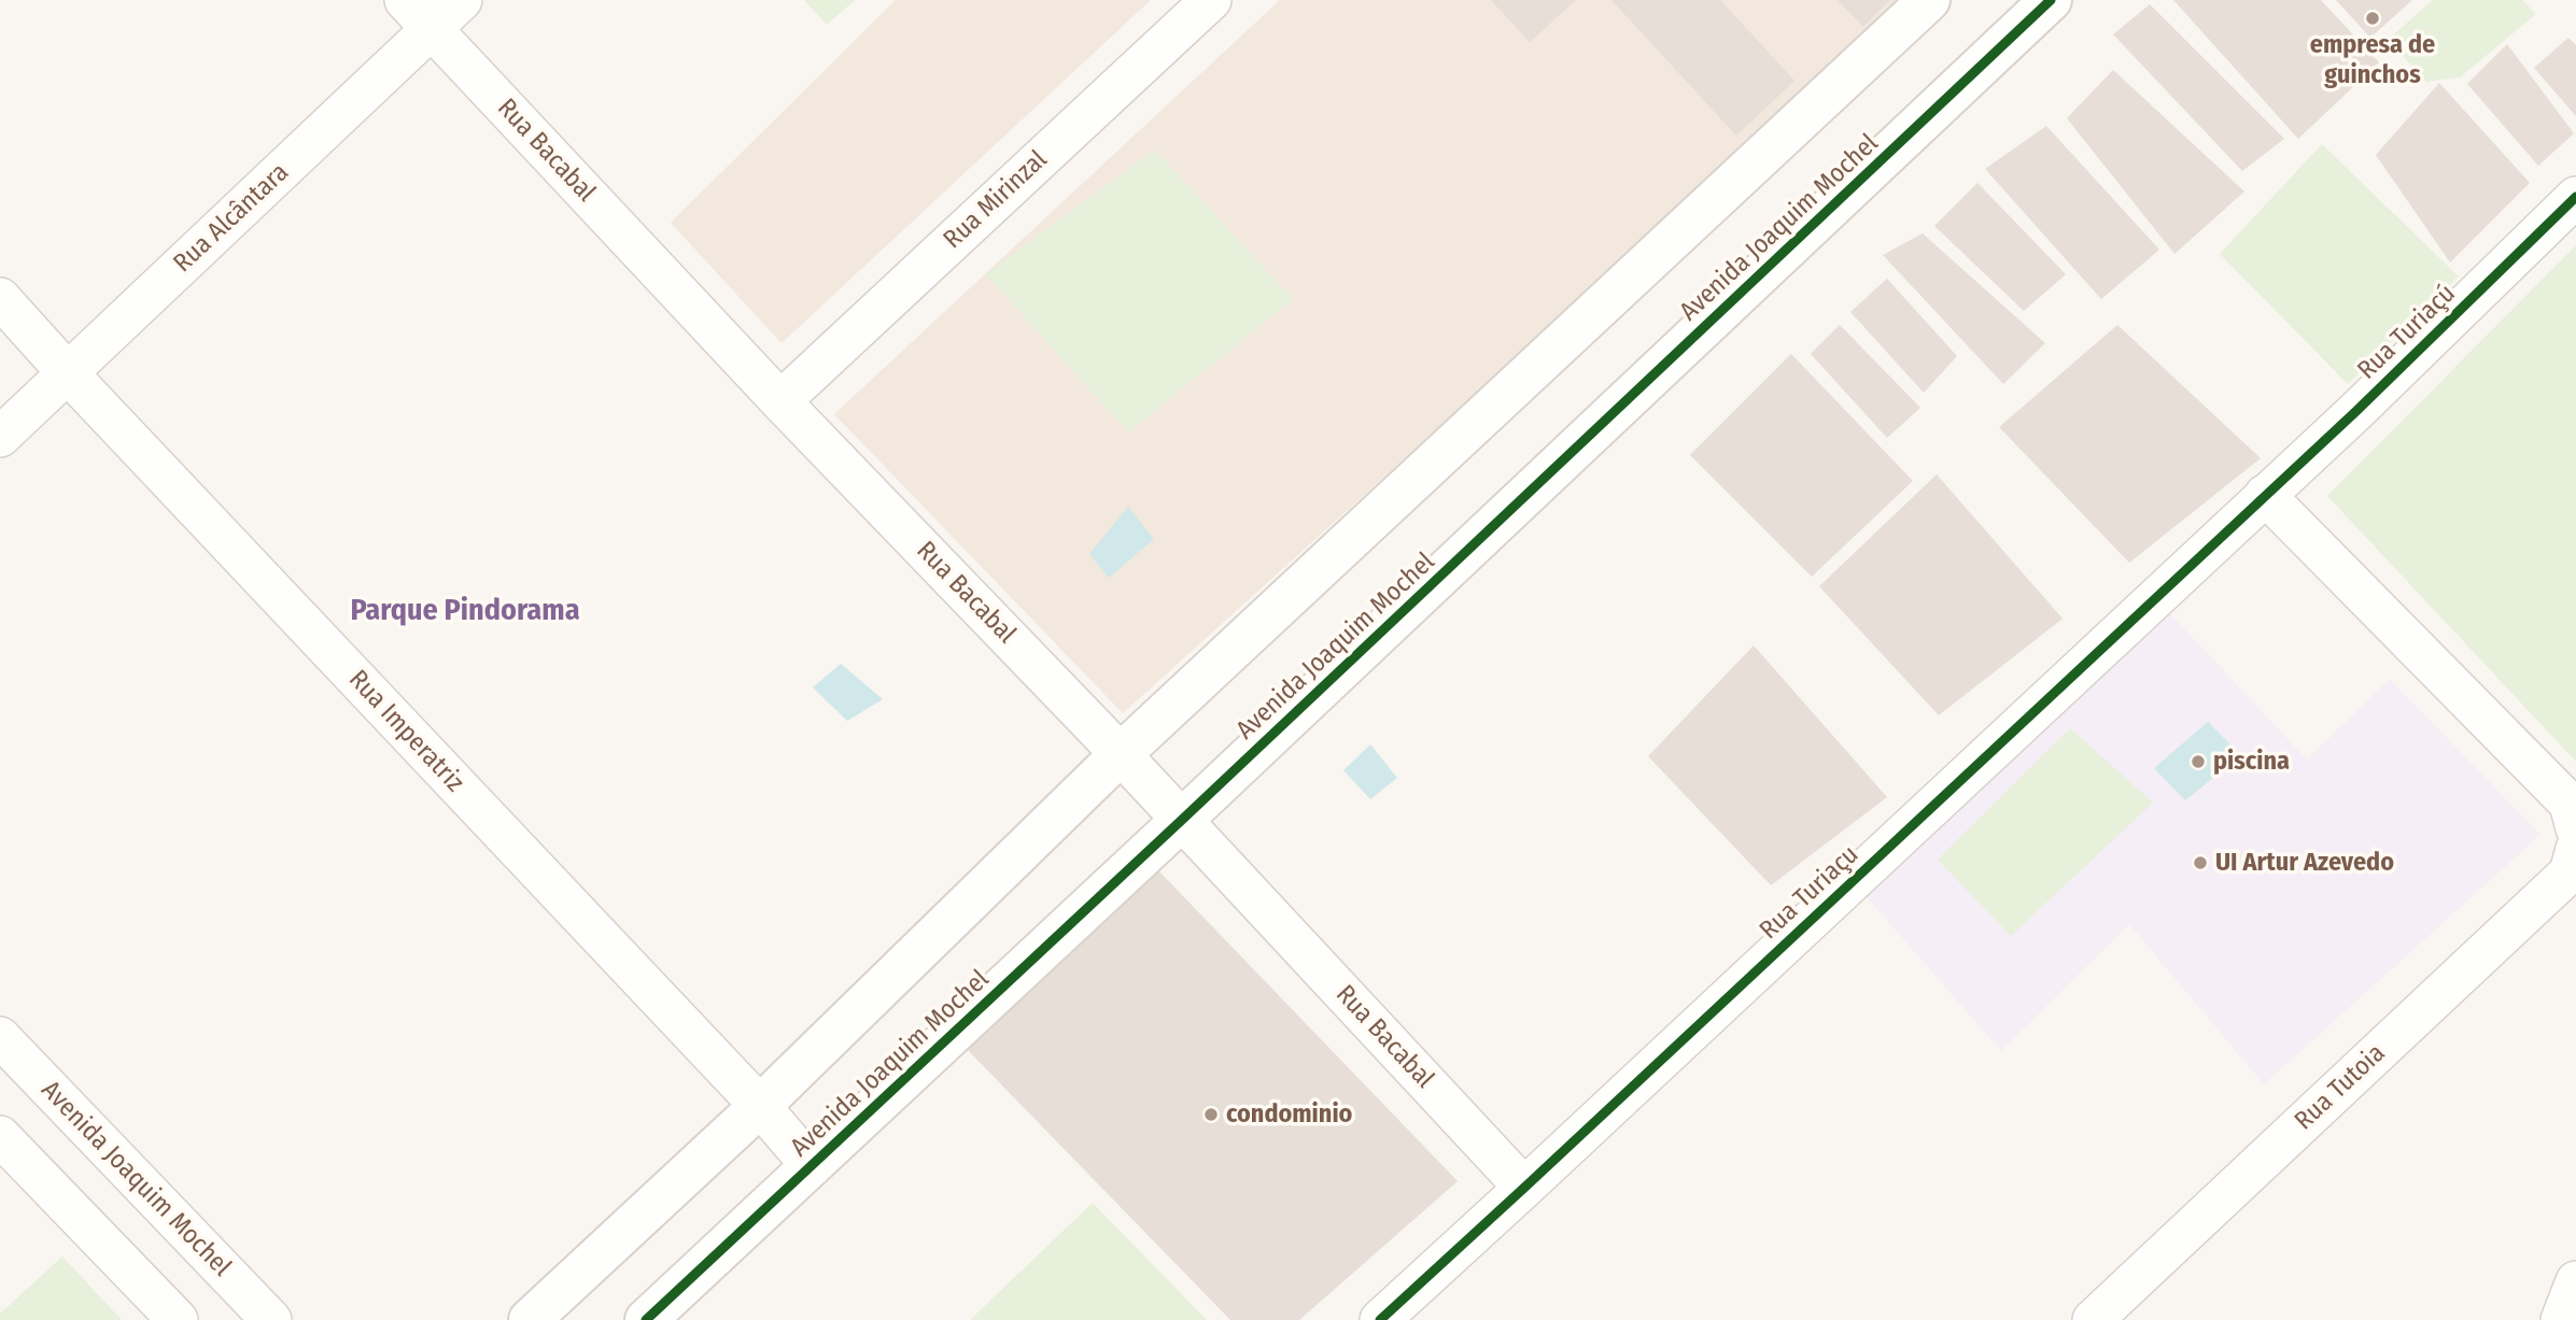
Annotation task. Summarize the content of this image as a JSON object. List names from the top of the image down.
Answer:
{
  "streets": {
    "street": [
      "Rua Bacabal",
      "Rua Mirinzal",
      "Rua Alcântara",
      "Avenida Joaquim Mochel",
      "Rua Turiaçú",
      "Rua Imperatriz",
      "Rua Turiaçu",
      "Rua Tutoia"
    ]
  },
  "crossings": [
    ["Rua Bacabal", "Rua Mirinzal"],
    ["Rua Bacabal", "Rua Alcântara"],
    ["Rua Bacabal", "Avenida Joaquim Mochel"],
    ["Rua Bacabal", "Rua Turiaçu"],
    ["Rua Alcântara", "Rua Imperatriz"],
    ["Avenida Joaquim Mochel", "Rua Imperatriz"],
    ["Rua Turiaçú", "Rua Turiaçu"]
  ],
  "districts": ["Parque Pindorama"],
  "places": [
    "empresa de guinchos",
    "piscina",
    "UI Artur Azevedo",
    "condominio"
  ]
}
